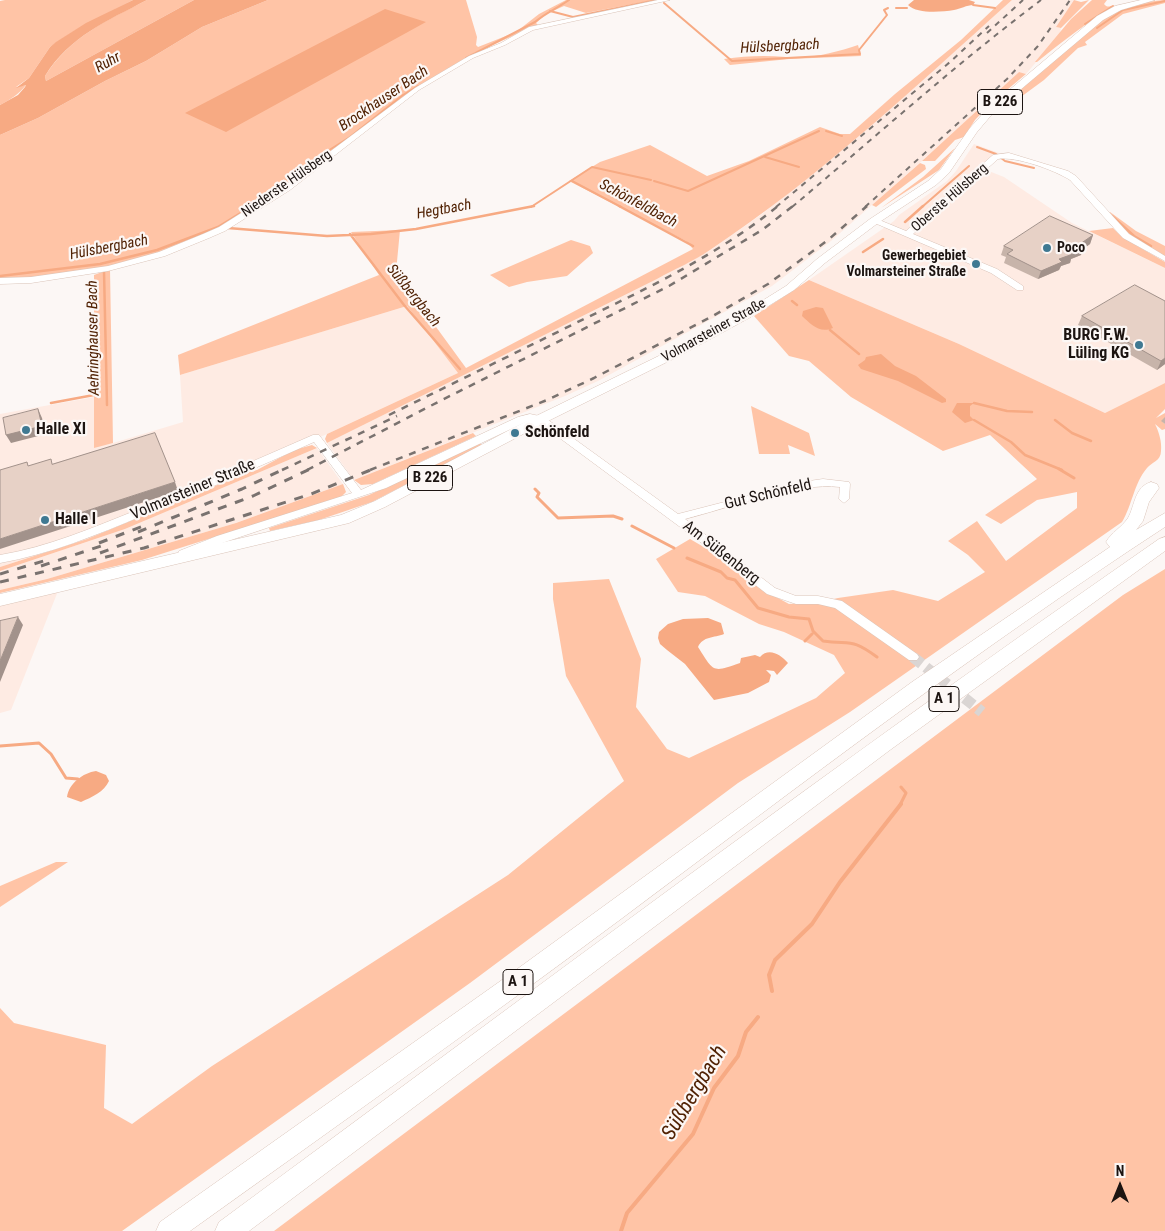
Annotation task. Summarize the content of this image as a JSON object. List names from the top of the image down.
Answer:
{
  "streets": {
    "highway": ["A 1"],
    "main road": ["B 226", "Volmarsteiner Straße"],
    "street": [
      "Niederste Hülsberg",
      "Oberste Hülsberg",
      "Gut Schönfeld",
      "Am Süßenberg"
    ]
  },
  "crossings": [
    ["Volmarsteiner Straße", "Am Süßenberg"],
    ["Gut Schönfeld", "Am Süßenberg"]
  ],
  "water": [
    "Hülsbergbach",
    "Ruhr",
    "Brockhauser Bach",
    "Schönfeldbach",
    "Hegtbach",
    "Süßbergbach",
    "Aehringhauser Bach"
  ],
  "places": [
    "Poco",
    "Gewerbegebiet Volmarsteiner Straße",
    "BURG F.W. Lüling KG",
    "Halle XI",
    "Schönfeld",
    "Halle I"
  ],
  "north": "top"
}
